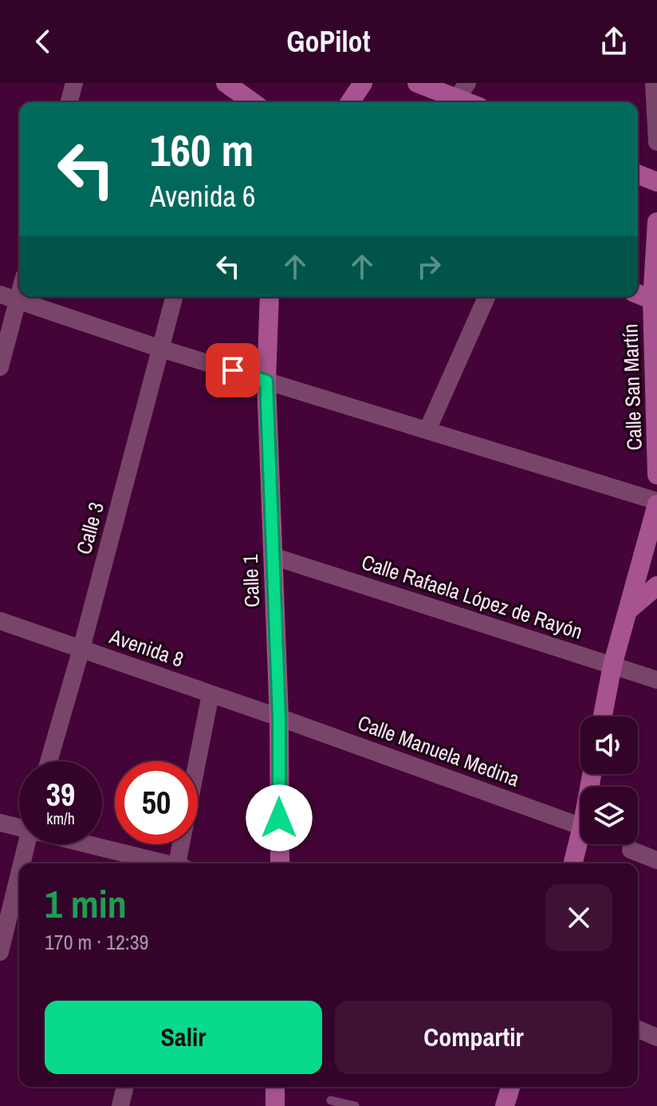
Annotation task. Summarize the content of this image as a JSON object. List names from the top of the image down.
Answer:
{
  "streets": {
    "main road": ["Calle San Martín", "Calle 1"],
    "street": [
      "Calle 3",
      "Calle Rafaela López de Rayón",
      "Avenida 8",
      "Calle Manuela Medina"
    ]
  },
  "crossings": [
    ["Calle 3", "Avenida 8"],
    ["Calle 1", "Calle Rafaela López de Rayón"],
    ["Calle 1", "Avenida 8"],
    ["Calle 1", "Calle Manuela Medina"],
    ["Avenida 8", "Calle Manuela Medina"]
  ],
  "page": {
    "header": "GoPilot",
    "turn": ["160 m", "Avenida 6"],
    "speed": "39 km/h",
    "limit": "50",
    "heading": ["1 min", "170 m · 12:39"],
    "buttons": ["Salir", "Compartir"]
  }
}
